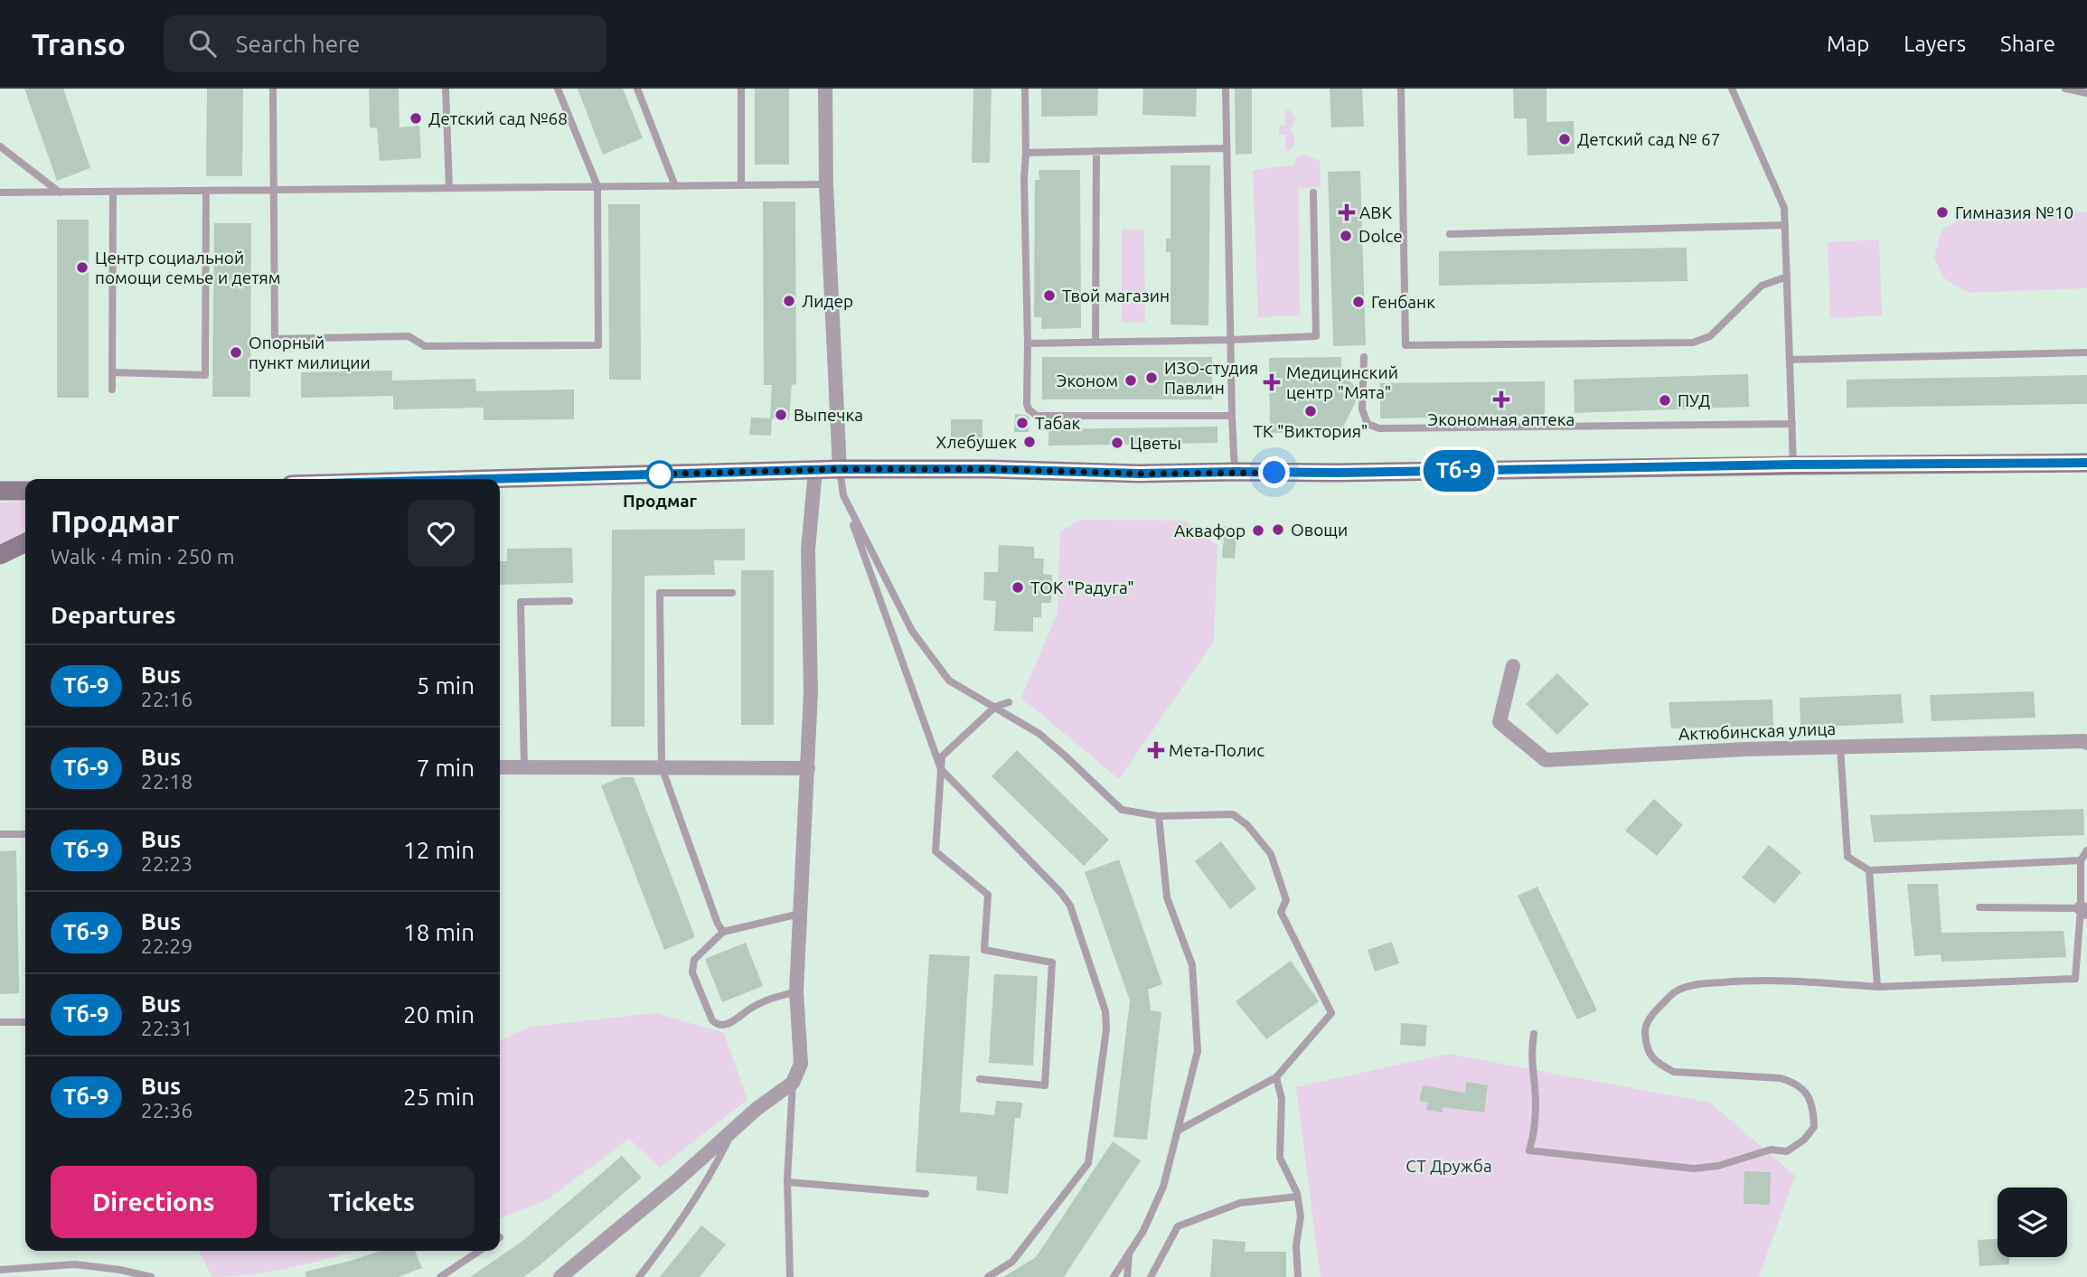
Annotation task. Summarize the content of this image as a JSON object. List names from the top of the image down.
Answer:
{
  "streets": {
    "street": ["Актюбинская улица"]
  },
  "parks": ["СТ Дружба"],
  "places": {
    "other": [
      "Детский сад №68",
      "Детский сад № 67",
      "Гимназия №10",
      "Dolce",
      "Центр социальной помощи семье и детям",
      "Твой магазин",
      "Лидер",
      "Генбанк",
      "Опорный пункт милиции",
      "ИЗО-студия Павлин",
      "Эконом",
      "ПУД",
      "ТК \"Виктория\"",
      "Выпечка",
      "Табак",
      "Хлебушек",
      "Цветы",
      "Продмаг",
      "Овощи",
      "Аквафор",
      "ТОК \"Радуга\""
    ],
    "health": [
      "АВК",
      "Медицинский центр \"Мята\"",
      "Экономная аптека",
      "Мета-Полис"
    ]
  },
  "lines": ["bus line Тб-9"],
  "page": {
    "header": "Transo",
    "search": "Search here",
    "nav": ["Map", "Layers", "Share"],
    "on_map": "Тб-9",
    "heading": [
      ["Продмаг", "Walk · 4 min · 250 m"],
      "Departures"
    ],
    "list": [
      {
        "mark": "Тб-9",
        "name": "Bus",
        "note": "22:16",
        "value": "5 min"
      },
      {
        "mark": "Тб-9",
        "name": "Bus",
        "note": "22:18",
        "value": "7 min"
      },
      {
        "mark": "Тб-9",
        "name": "Bus",
        "note": "22:23",
        "value": "12 min"
      },
      {
        "mark": "Тб-9",
        "name": "Bus",
        "note": "22:29",
        "value": "18 min"
      },
      {
        "mark": "Тб-9",
        "name": "Bus",
        "note": "22:31",
        "value": "20 min"
      },
      {
        "mark": "Тб-9",
        "name": "Bus",
        "note": "22:36",
        "value": "25 min"
      }
    ],
    "buttons": ["Directions", "Tickets"]
  }
}
